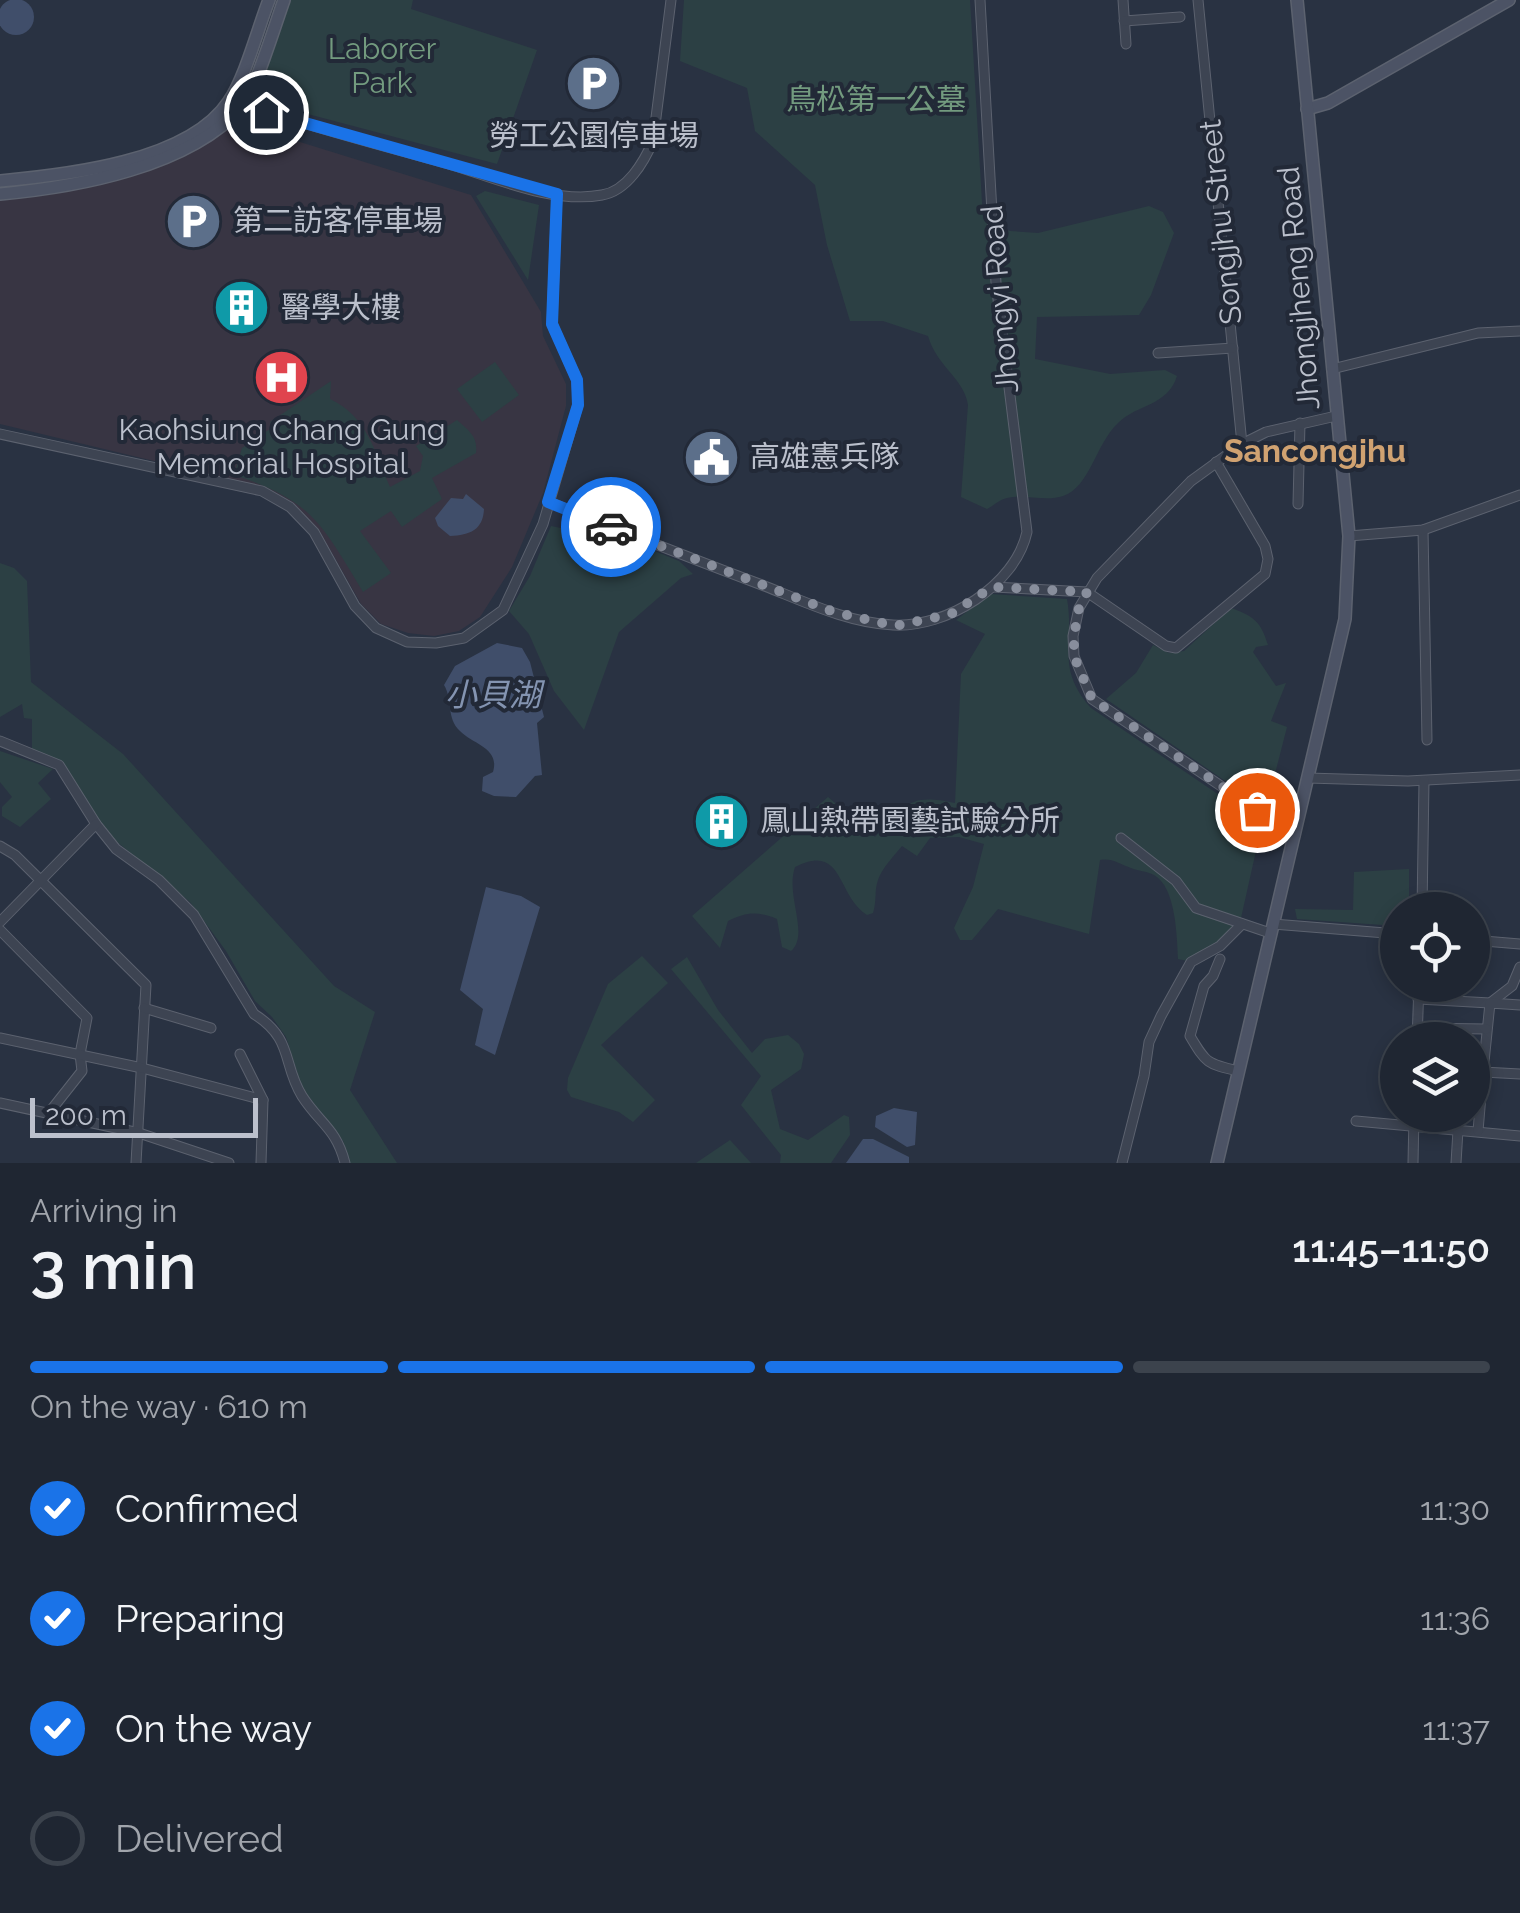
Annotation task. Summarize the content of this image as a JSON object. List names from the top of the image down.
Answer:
{
  "streets": {
    "main road": ["Jhongjheng Road"],
    "street": ["Songjhu Street", "Jhongyi Road"]
  },
  "districts": ["Sancongjhu"],
  "water": ["小貝湖"],
  "parks": ["Laborer Park", "鳥松第一公墓"],
  "places": {
    "parking": ["勞工公園停車場", "第二訪客停車場"],
    "building": ["醫學大樓", "鳳山熱帶園藝試驗分所"],
    "hospital": ["Kaohsiung Chang Gung Memorial Hospital"],
    "public building": ["高雄憲兵隊"]
  },
  "scale_bar": "200 m",
  "page": {
    "scale": "200 m",
    "heading": ["3 min", "Arriving in", "11:45–11:50"],
    "bar": "On the way · 610 m",
    "list": [
      ["Confirmed", "11:30"],
      ["Preparing", "11:36"],
      ["On the way", "11:37"],
      "Delivered"
    ]
  }
}
